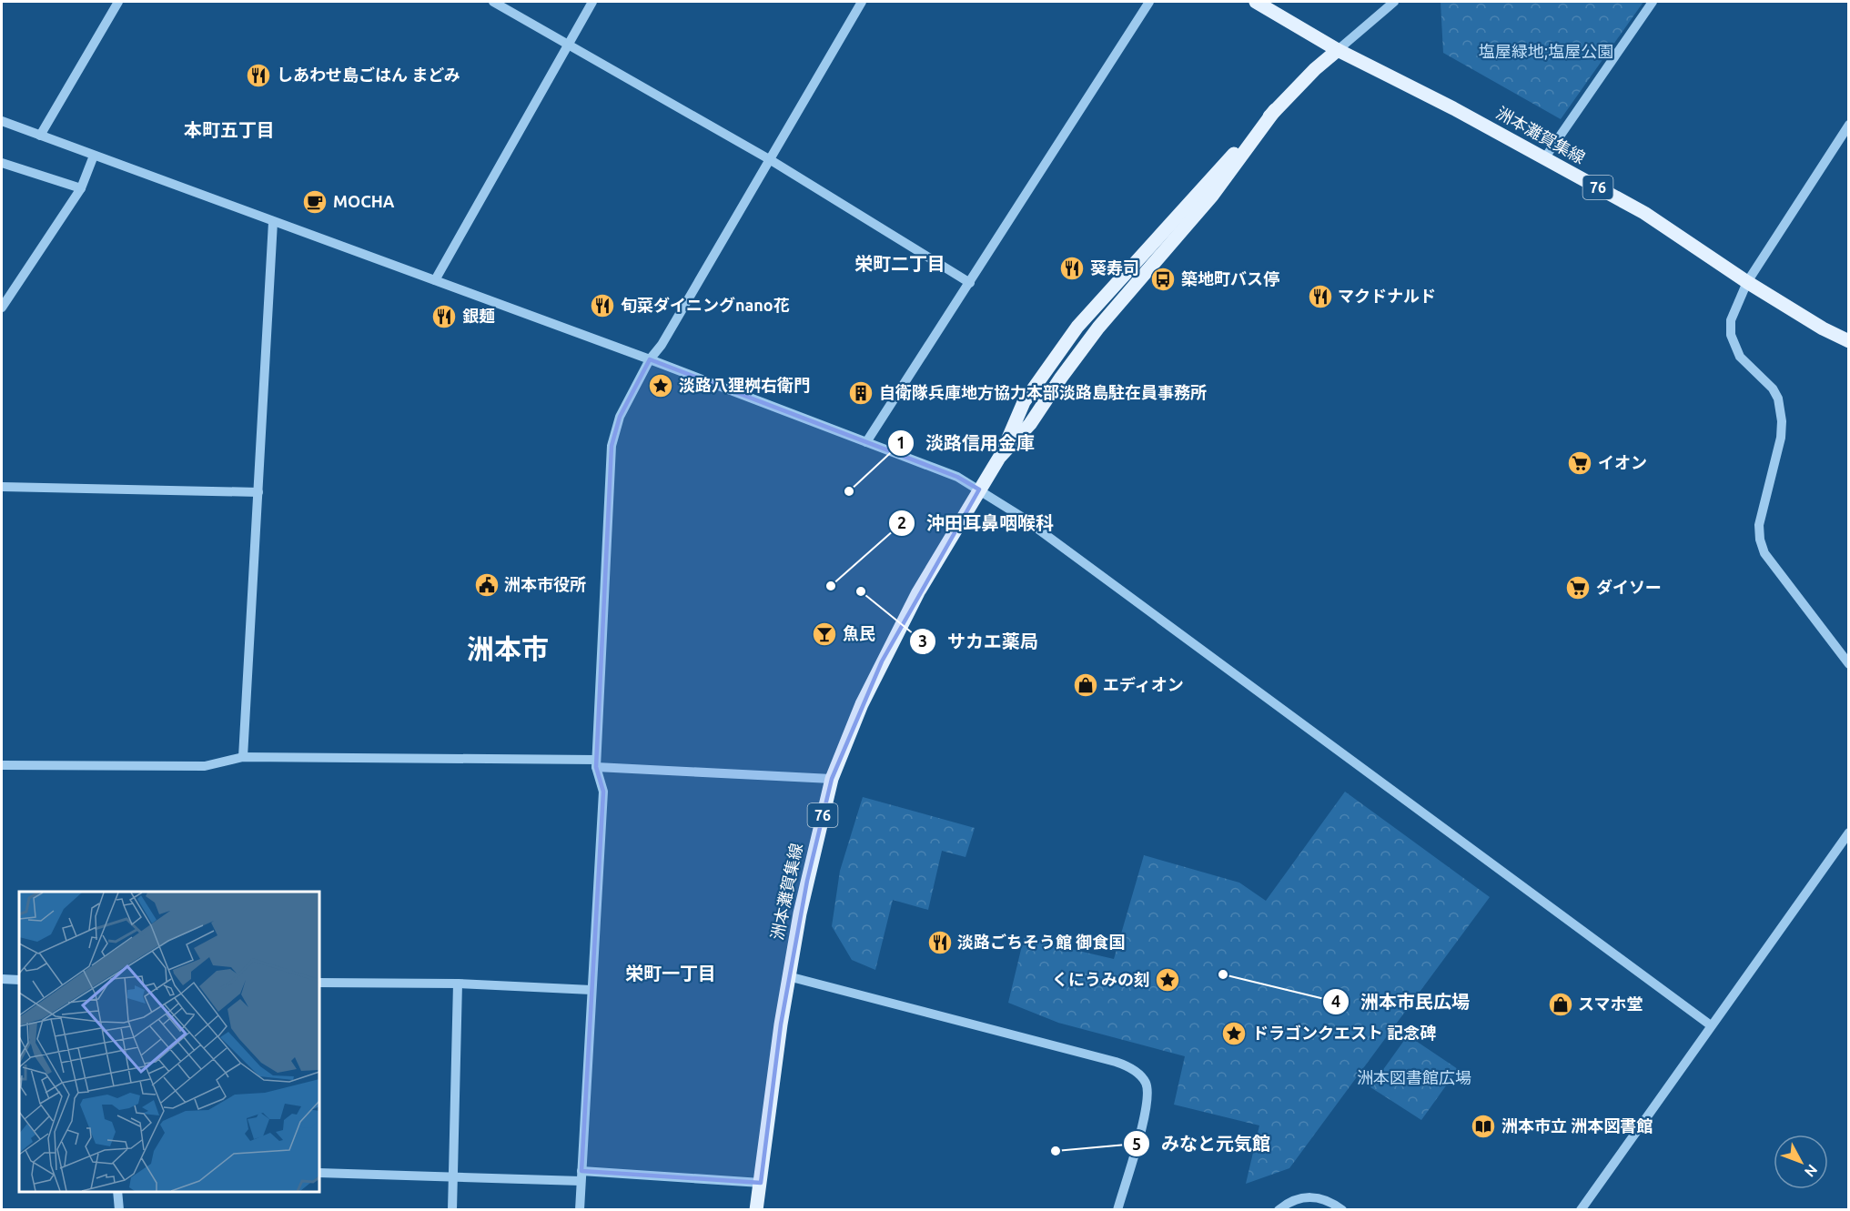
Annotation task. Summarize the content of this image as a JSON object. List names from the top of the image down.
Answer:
{
  "streets": {
    "main road": ["洲本灘賀集線", "76"]
  },
  "districts": [
    "本町五丁目",
    "栄町二丁目",
    "洲本市",
    "栄町一丁目"
  ],
  "parks": ["塩屋緑地;塩屋公園", "洲本図書館広場"],
  "places": {
    "restaurant": [
      "しあわせ島ごはん まどみ",
      "葵寿司",
      "マクドナルド",
      "旬菜ダイニングnano花",
      "銀麺",
      "淡路ごちそう館 御食国"
    ],
    "cafe": ["MOCHA"],
    "bus stop": ["築地町バス停"],
    "place": ["淡路八狸桝右衛門", "くにうみの刻", "ドラゴンクエスト 記念碑"],
    "building": ["自衛隊兵庫地方協力本部淡路島駐在員事務所"],
    "supermarket": ["イオン", "ダイソー"],
    "other": [
      "淡路信用金庫",
      "沖田耳鼻咽喉科",
      "サカエ薬局",
      "洲本市民広場",
      "みなと元気館"
    ],
    "public building": ["洲本市役所"],
    "bar": ["魚民"],
    "shop": ["エディオン", "スマホ堂"],
    "library": ["洲本市立 洲本図書館"]
  },
  "north": "bottom right"
}
